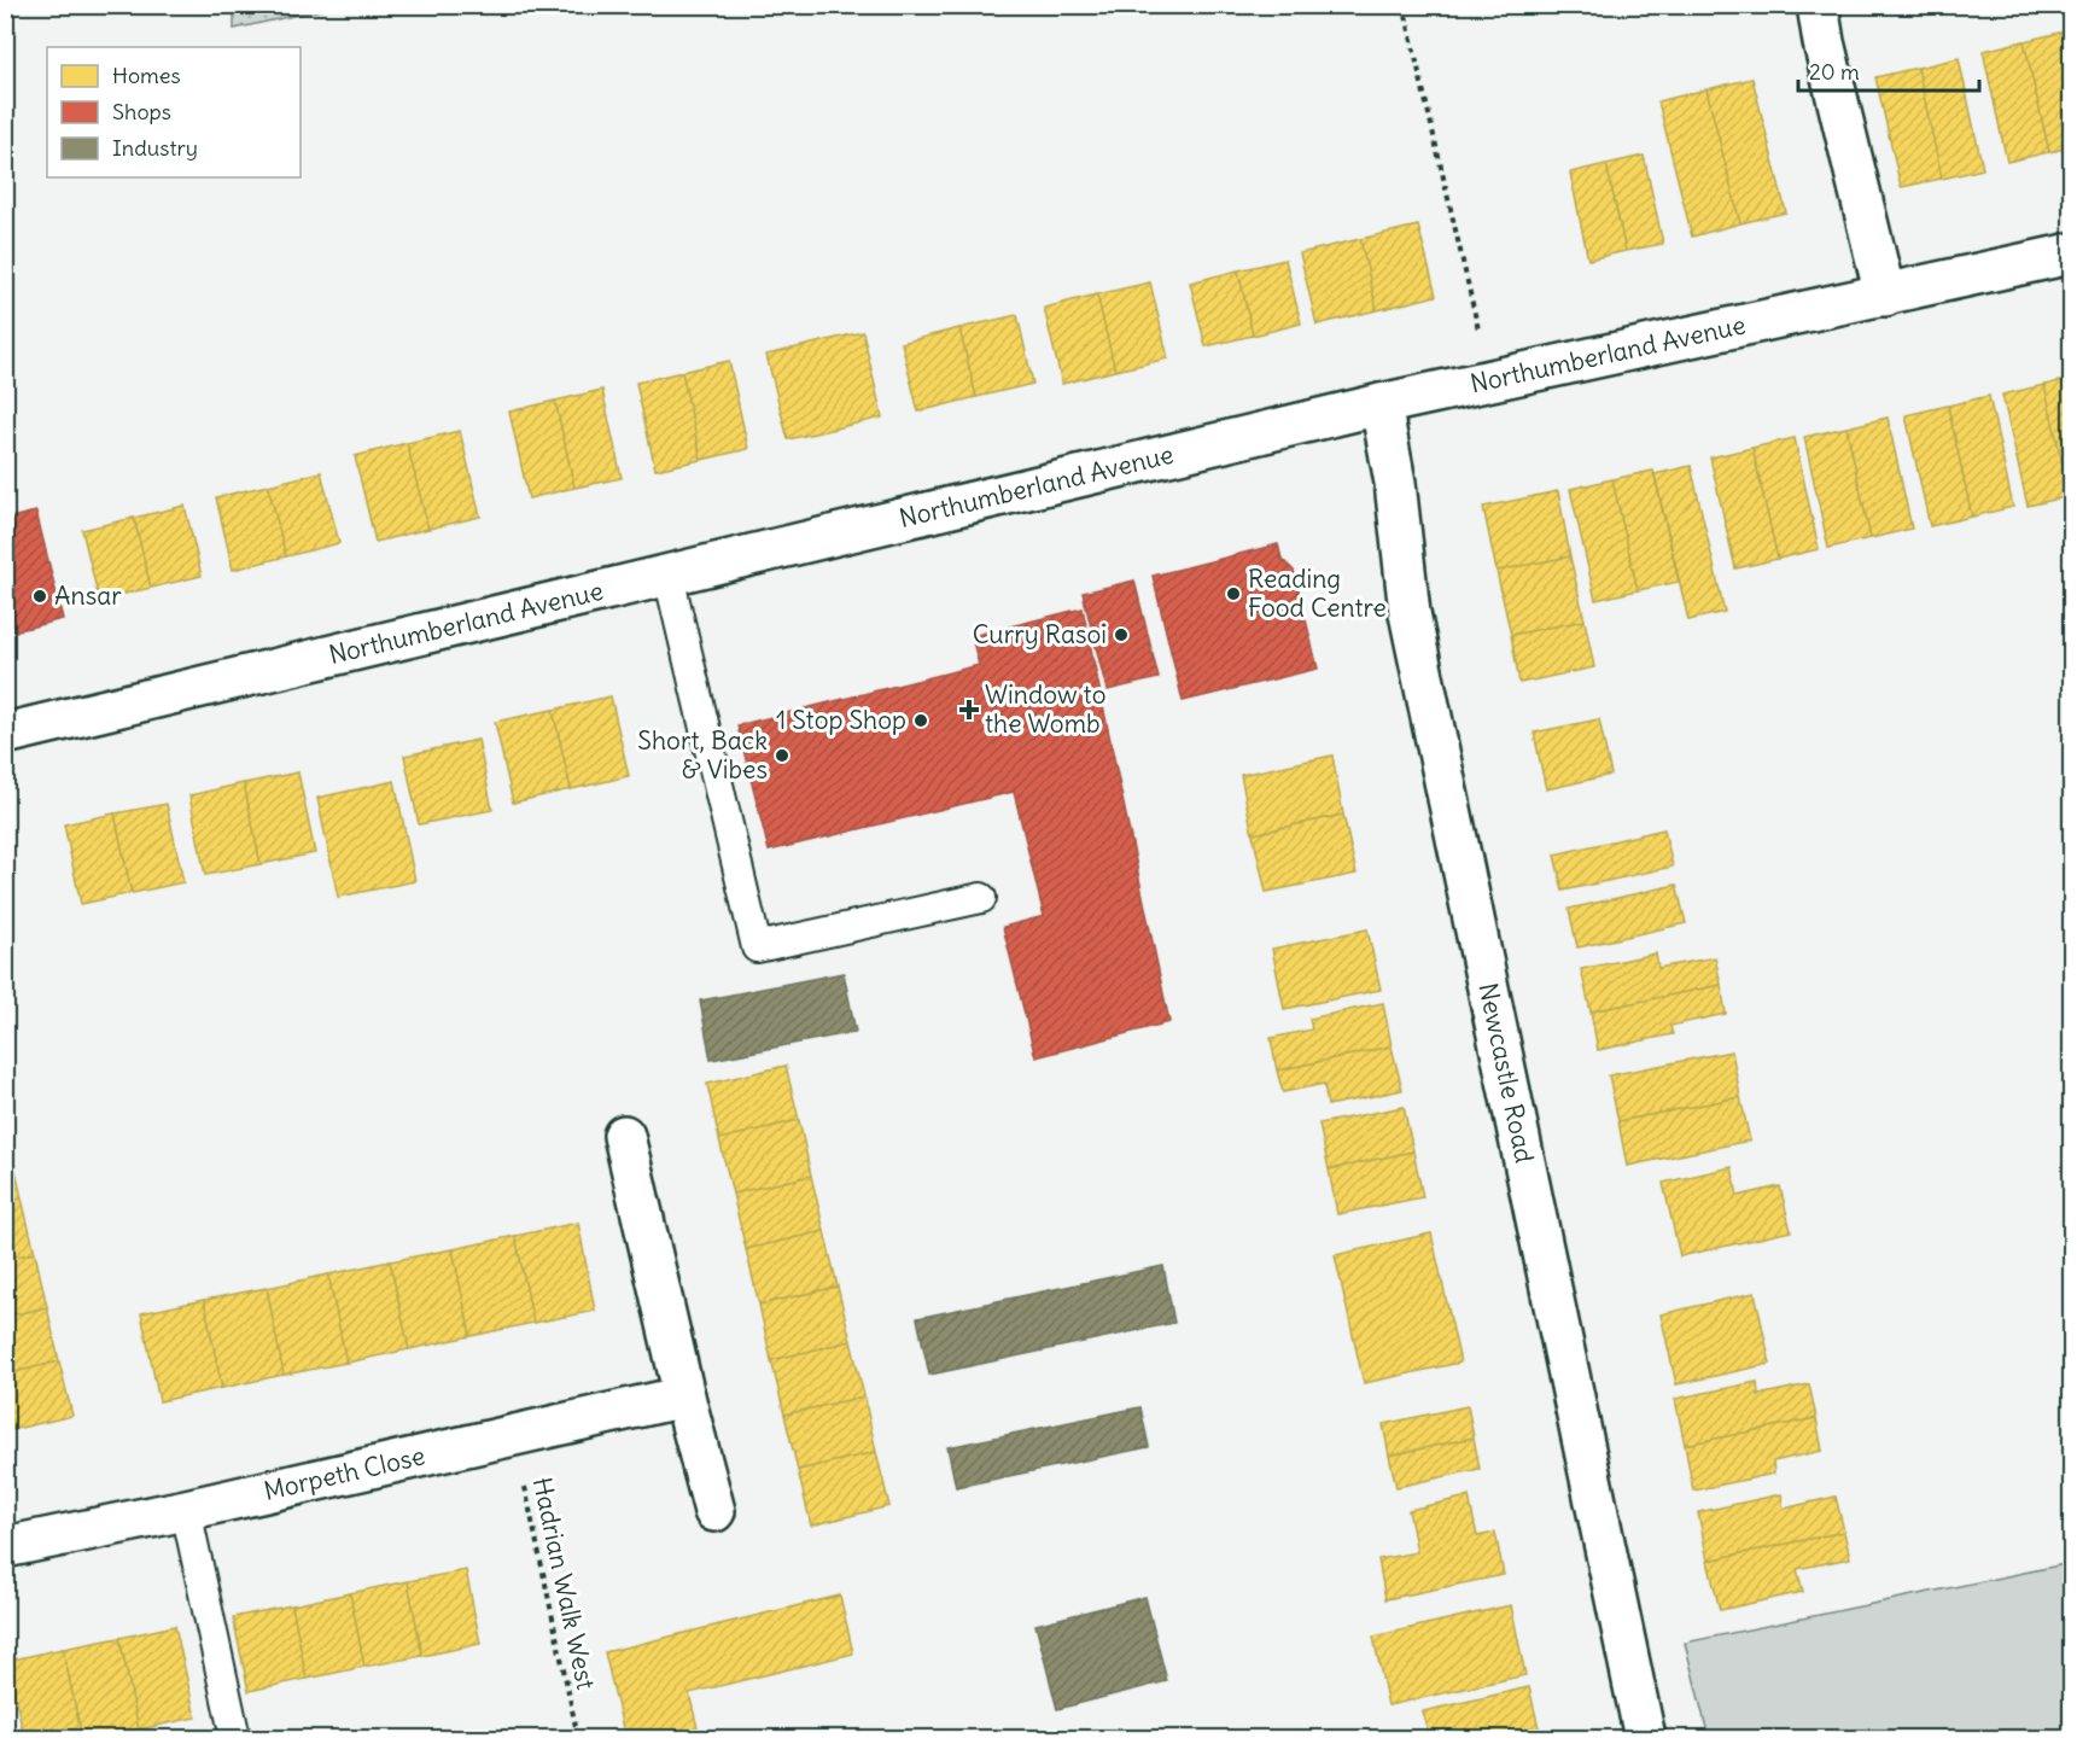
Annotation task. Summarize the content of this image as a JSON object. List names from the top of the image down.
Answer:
{
  "streets": {
    "street": ["Northumberland Avenue", "Newcastle Road", "Morpeth Close"],
    "path": ["Hadrian Walk West"]
  },
  "crossings": [
    ["Northumberland Avenue", "Newcastle Road"],
    ["Morpeth Close", "Hadrian Walk West"]
  ],
  "places": {
    "other": [
      "Reading Food Centre",
      "Ansar",
      "Curry Rasoi",
      "1 Stop Shop",
      "Short, Back & Vibes"
    ],
    "health": ["Window to the Womb"]
  },
  "legend": ["Homes", "Shops", "Industry"],
  "scale_bar": "20 m"
}
